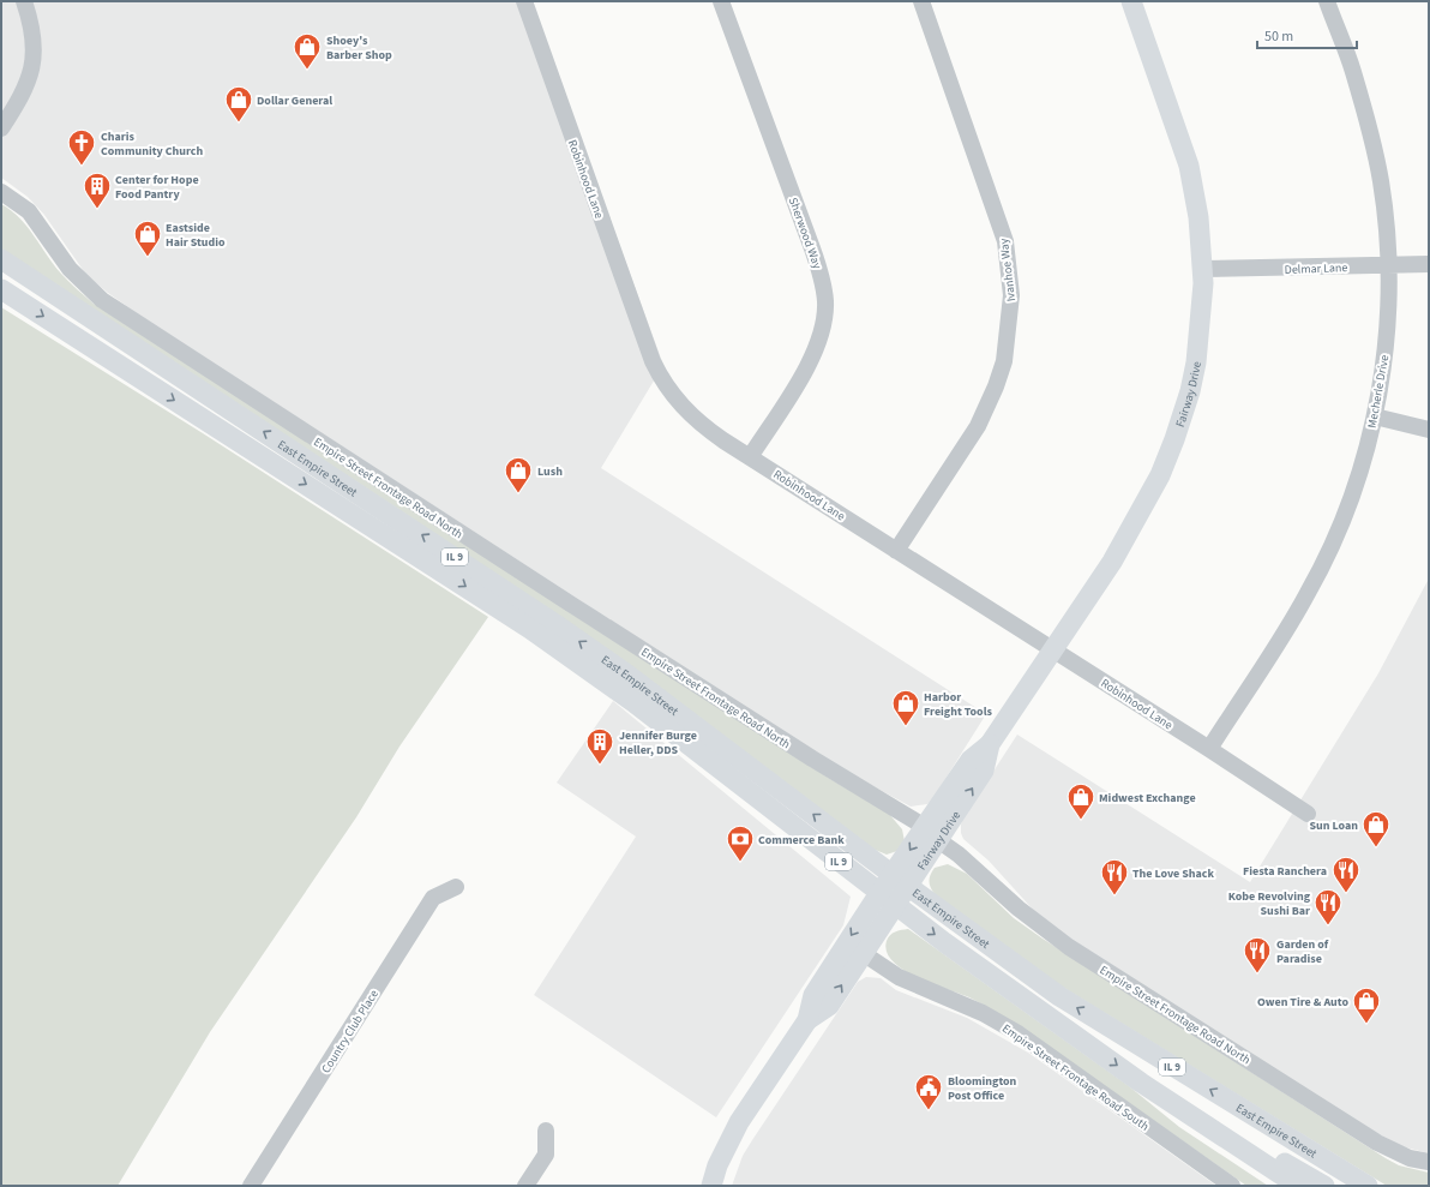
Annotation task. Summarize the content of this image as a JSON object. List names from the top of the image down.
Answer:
{
  "streets": {
    "main road": ["Fairway Drive", "East Empire Street", "IL 9"],
    "street": [
      "Robinhood Lane",
      "Sherwood Way",
      "Delmar Lane",
      "Ivanhoe Way",
      "Mecherle Drive",
      "Empire Street Frontage Road North",
      "Country Club Place",
      "Empire Street Frontage Road South"
    ]
  },
  "crossings": [
    ["Robinhood Lane", "Sherwood Way"],
    ["Robinhood Lane", "Ivanhoe Way"],
    ["Robinhood Lane", "Mecherle Drive"],
    ["Robinhood Lane", "Fairway Drive"],
    ["Delmar Lane", "Mecherle Drive"],
    ["Delmar Lane", "Fairway Drive"],
    ["Fairway Drive", "East Empire Street"],
    ["Fairway Drive", "Empire Street Frontage Road North"],
    ["Fairway Drive", "Empire Street Frontage Road South"]
  ],
  "places": {
    "shop": [
      "Shoey's Barber Shop",
      "Dollar General",
      "Eastside Hair Studio",
      "Lush",
      "Harbor Freight Tools",
      "Midwest Exchange",
      "Sun Loan",
      "Owen Tire & Auto"
    ],
    "church": ["Charis Community Church"],
    "building": ["Center for Hope Food Pantry", "Jennifer Burge Heller, DDS"],
    "bank": ["Commerce Bank"],
    "restaurant": [
      "Fiesta Ranchera",
      "The Love Shack",
      "Kobe Revolving Sushi Bar",
      "Garden of Paradise"
    ],
    "public building": ["Bloomington Post Office"]
  },
  "scale_bar": "50 m"
}
